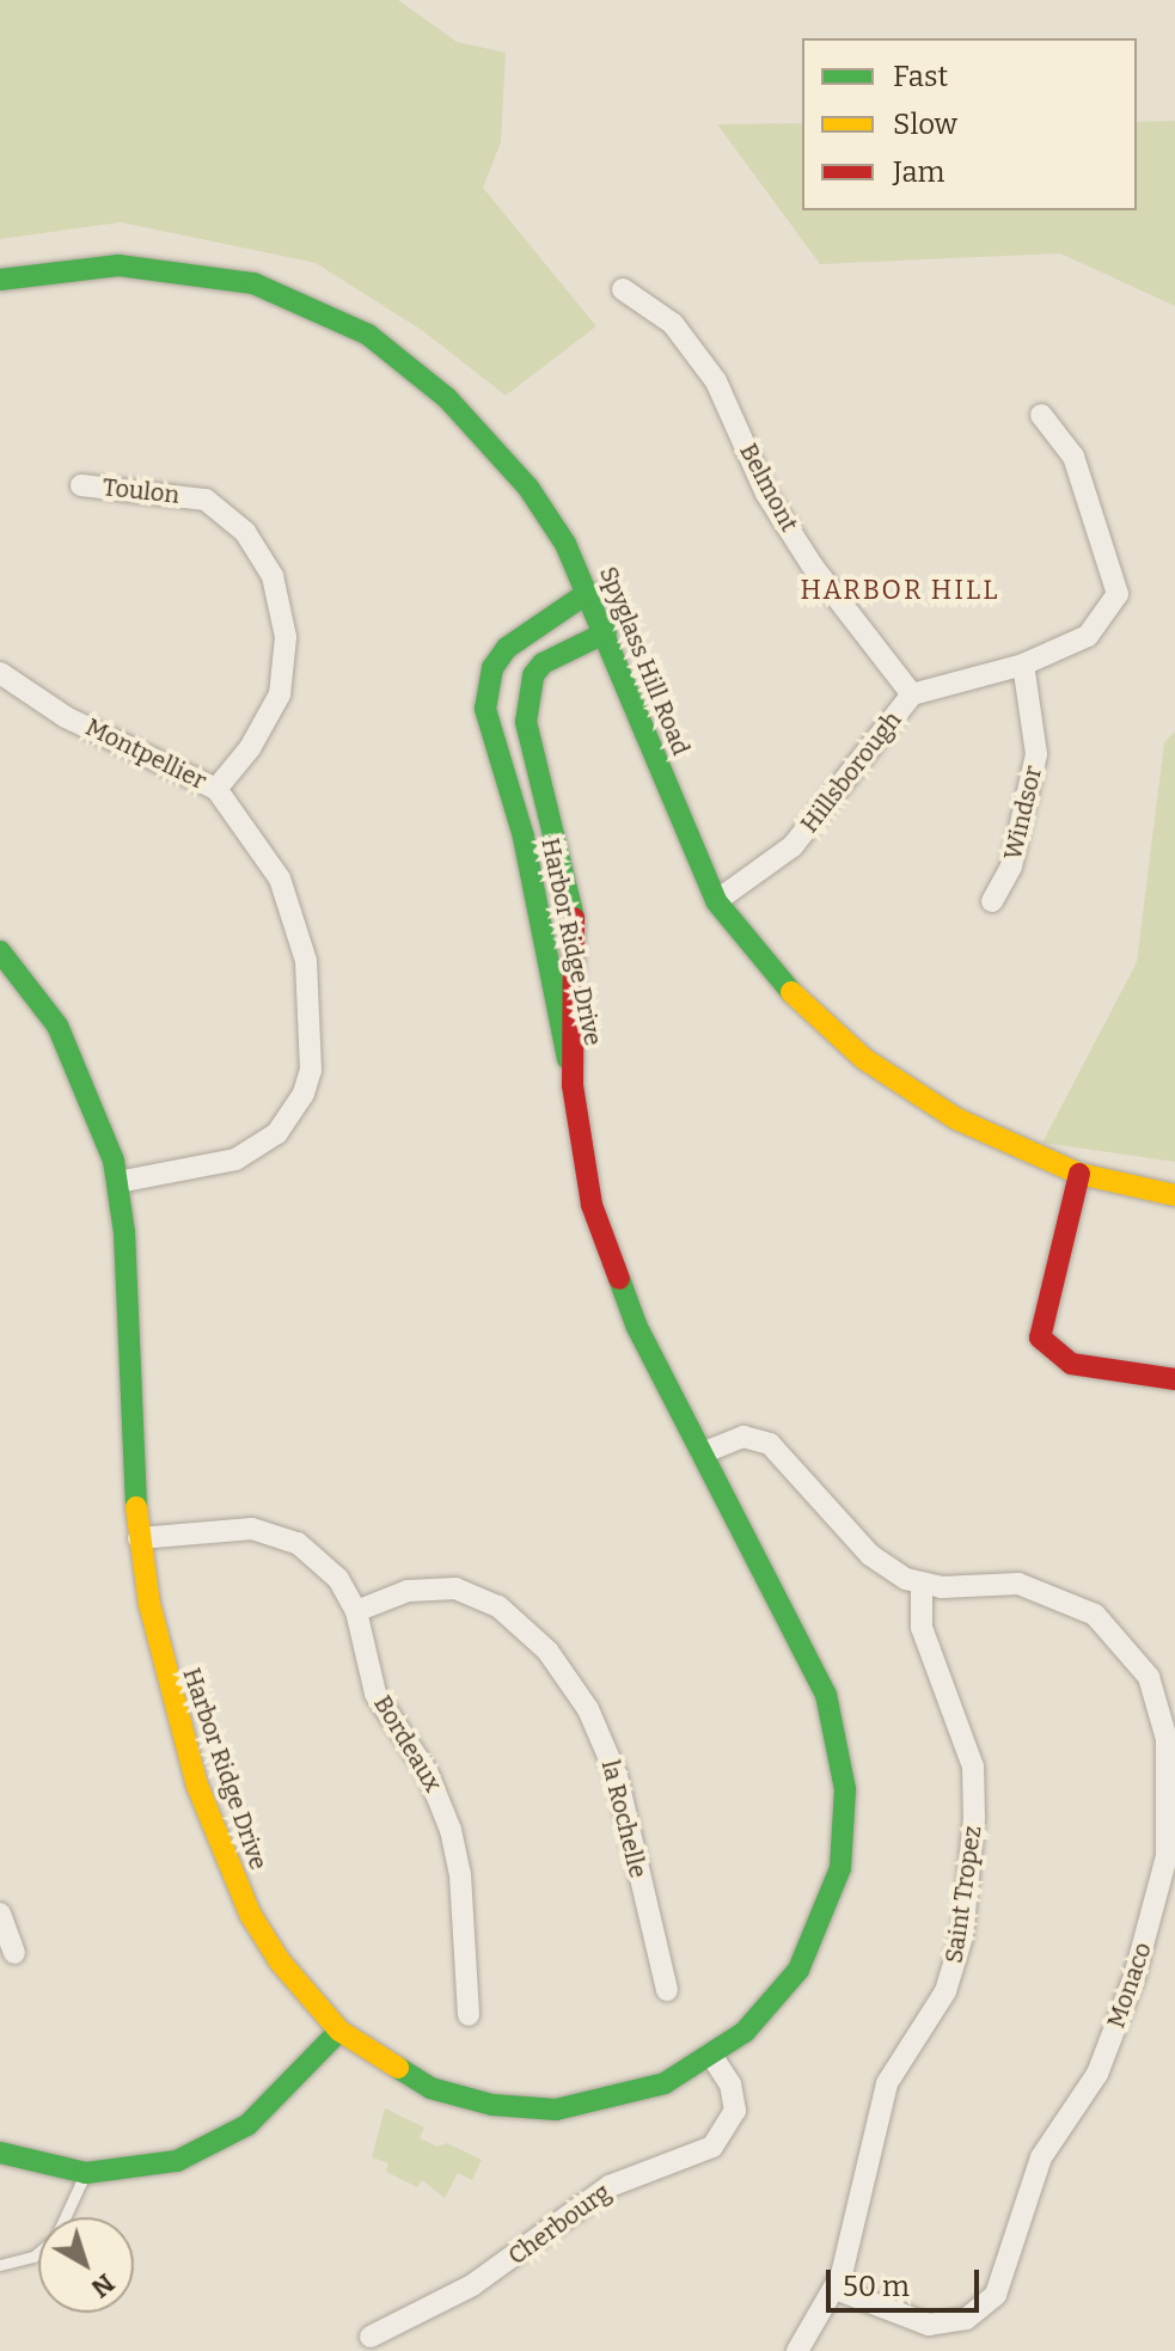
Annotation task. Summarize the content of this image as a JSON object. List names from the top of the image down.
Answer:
{
  "streets": {
    "street": [
      "Belmont",
      "Toulon",
      "Spyglass Hill Road",
      "Montpellier",
      "Hillsborough",
      "Windsor",
      "Harbor Ridge Drive",
      "Bordeaux",
      "la Rochelle",
      "Saint Tropez",
      "Monaco",
      "Cherbourg"
    ]
  },
  "crossings": [
    ["Belmont", "Hillsborough"],
    ["Toulon", "Montpellier"],
    ["Spyglass Hill Road", "Hillsborough"],
    ["Spyglass Hill Road", "Harbor Ridge Drive"],
    ["Montpellier", "Harbor Ridge Drive"],
    ["Hillsborough", "Windsor"],
    ["Harbor Ridge Drive", "Bordeaux"],
    ["Harbor Ridge Drive", "Cherbourg"],
    ["Bordeaux", "la Rochelle"],
    ["Saint Tropez", "Monaco"]
  ],
  "districts": ["HARBOR HILL"],
  "legend": ["Fast", "Slow", "Jam"],
  "scale_bar": "50 m",
  "north": "bottom right"
}
